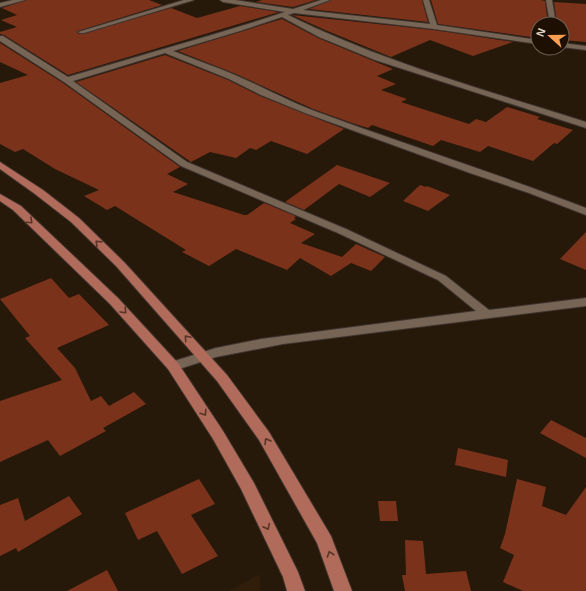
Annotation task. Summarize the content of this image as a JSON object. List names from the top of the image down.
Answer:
{
  "north": "left"
}
